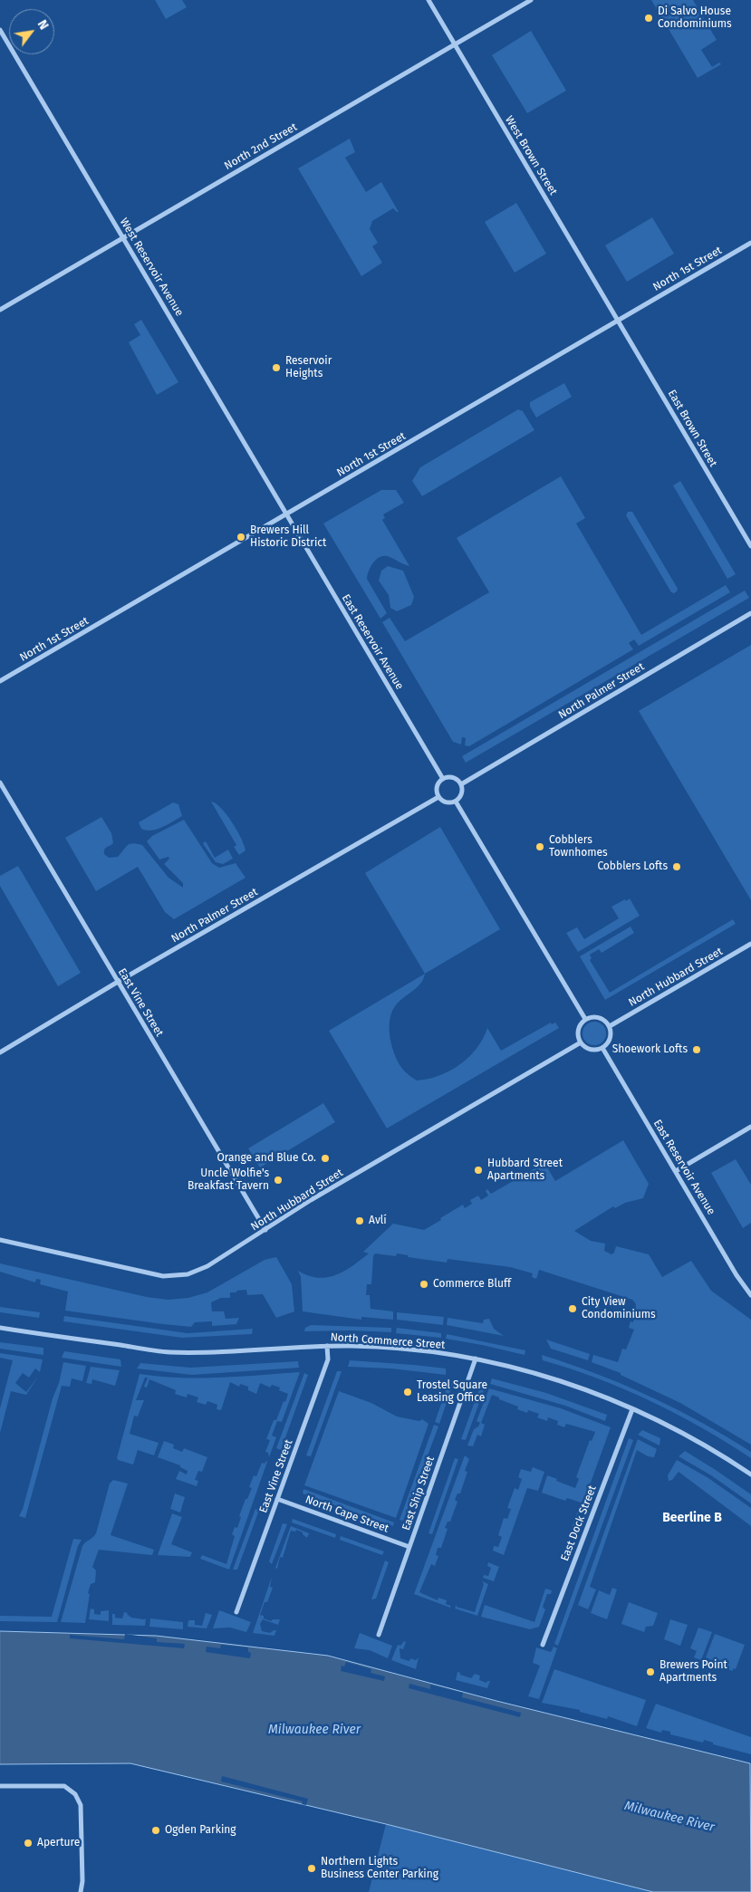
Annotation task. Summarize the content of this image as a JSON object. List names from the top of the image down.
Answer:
{
  "streets": {
    "street": [
      "North 2nd Street",
      "West Brown Street",
      "West Reservoir Avenue",
      "North 1st Street",
      "East Brown Street",
      "East Reservoir Avenue",
      "North Palmer Street",
      "North Hubbard Street",
      "East Vine Street",
      "North Commerce Street",
      "East Ship Street",
      "North Cape Street",
      "East Dock Street"
    ]
  },
  "crossings": [
    ["North 2nd Street", "West Brown Street"],
    ["North 2nd Street", "West Reservoir Avenue"],
    ["West Brown Street", "North 1st Street"],
    ["West Brown Street", "East Brown Street"],
    ["West Reservoir Avenue", "North 1st Street"],
    ["West Reservoir Avenue", "East Reservoir Avenue"],
    ["North 1st Street", "East Brown Street"],
    ["North 1st Street", "East Reservoir Avenue"],
    ["East Reservoir Avenue", "North Palmer Street"],
    ["East Reservoir Avenue", "North Hubbard Street"],
    ["North Palmer Street", "East Vine Street"],
    ["North Hubbard Street", "East Vine Street"],
    ["East Vine Street", "North Commerce Street"],
    ["East Vine Street", "North Cape Street"],
    ["North Commerce Street", "East Ship Street"],
    ["North Commerce Street", "East Dock Street"],
    ["East Ship Street", "North Cape Street"]
  ],
  "districts": ["Beerline B"],
  "water": ["Milwaukee River"],
  "places": [
    "Di Salvo House Condominiums",
    "Reservoir Heights",
    "Brewers Hill Historic District",
    "Cobblers Townhomes",
    "Cobblers Lofts",
    "Shoework Lofts",
    "Orange and Blue Co.",
    "Hubbard Street Apartments",
    "Uncle Wolfie's Breakfast Tavern",
    "Avlí",
    "Commerce Bluff",
    "City View Condominiums",
    "Trostel Square Leasing Office",
    "Brewers Point Apartments",
    "Ogden Parking",
    "Aperture",
    "Northern Lights Business Center Parking"
  ],
  "north": "top right"
}
